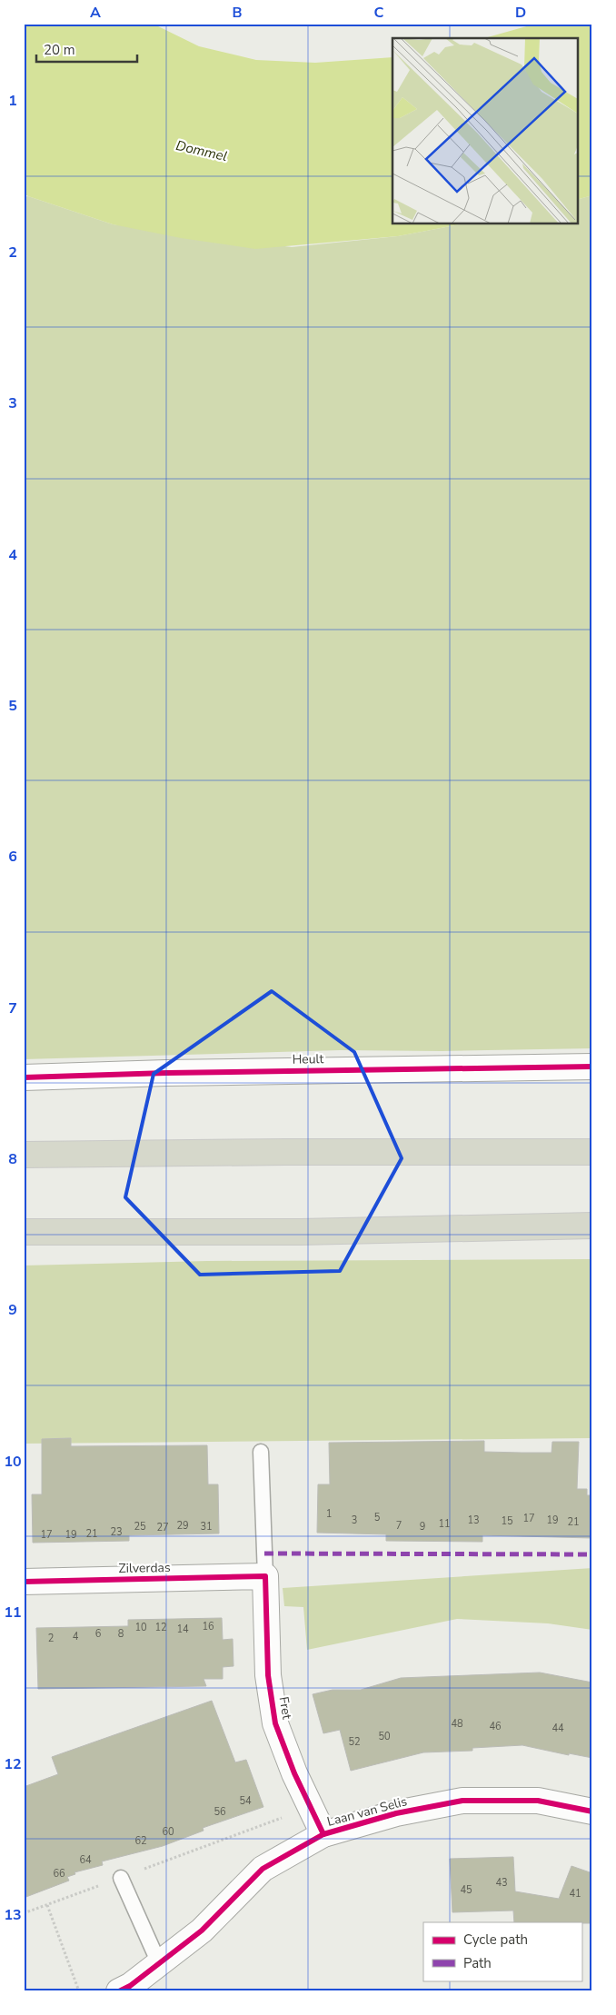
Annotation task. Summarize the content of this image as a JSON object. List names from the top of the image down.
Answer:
{
  "streets": {
    "street": [
      "Heult",
      "Zilverdas",
      "Fret",
      "Laan van Selis"
    ]
  },
  "crossings": [
    ["Zilverdas", "Fret"],
    ["Fret", "Laan van Selis"]
  ],
  "water": ["Dommel"],
  "house_numbers": [
    "1",
    "5",
    "17",
    "3",
    "13",
    "19",
    "15",
    "21",
    "11",
    "29",
    "7",
    "25",
    "31",
    "9",
    "27",
    "23",
    "21",
    "17",
    "19",
    "16",
    "10",
    "12",
    "14",
    "6",
    "8",
    "4",
    "2",
    "48",
    "46",
    "44",
    "50",
    "52",
    "54",
    "56",
    "60",
    "62",
    "64",
    "66",
    "43",
    "45",
    "41"
  ],
  "legend": ["Cycle path", "Path"],
  "scale_bar": "20 m",
  "grid": {
    "columns": [
      "A",
      "B",
      "C",
      "D"
    ],
    "rows": [
      "1",
      "2",
      "3",
      "4",
      "5",
      "6",
      "7",
      "8",
      "9",
      "10",
      "11",
      "12",
      "13"
    ]
  }
}
